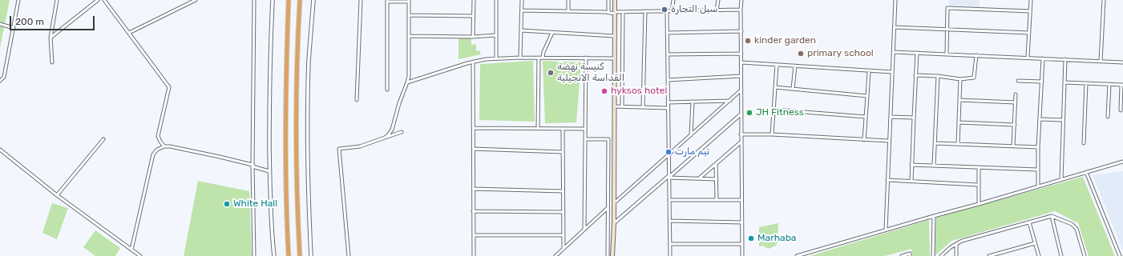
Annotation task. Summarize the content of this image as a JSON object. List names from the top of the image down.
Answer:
{
  "places": [
    "سبل التجارة",
    "kinder garden",
    "primary school",
    "كنيسة نهضة القداسة الانجيلية",
    "hyksos hotel",
    "JH Fitness",
    "تيم مارت",
    "White Hall",
    "Marhaba"
  ],
  "scale_bar": "200 m"
}
